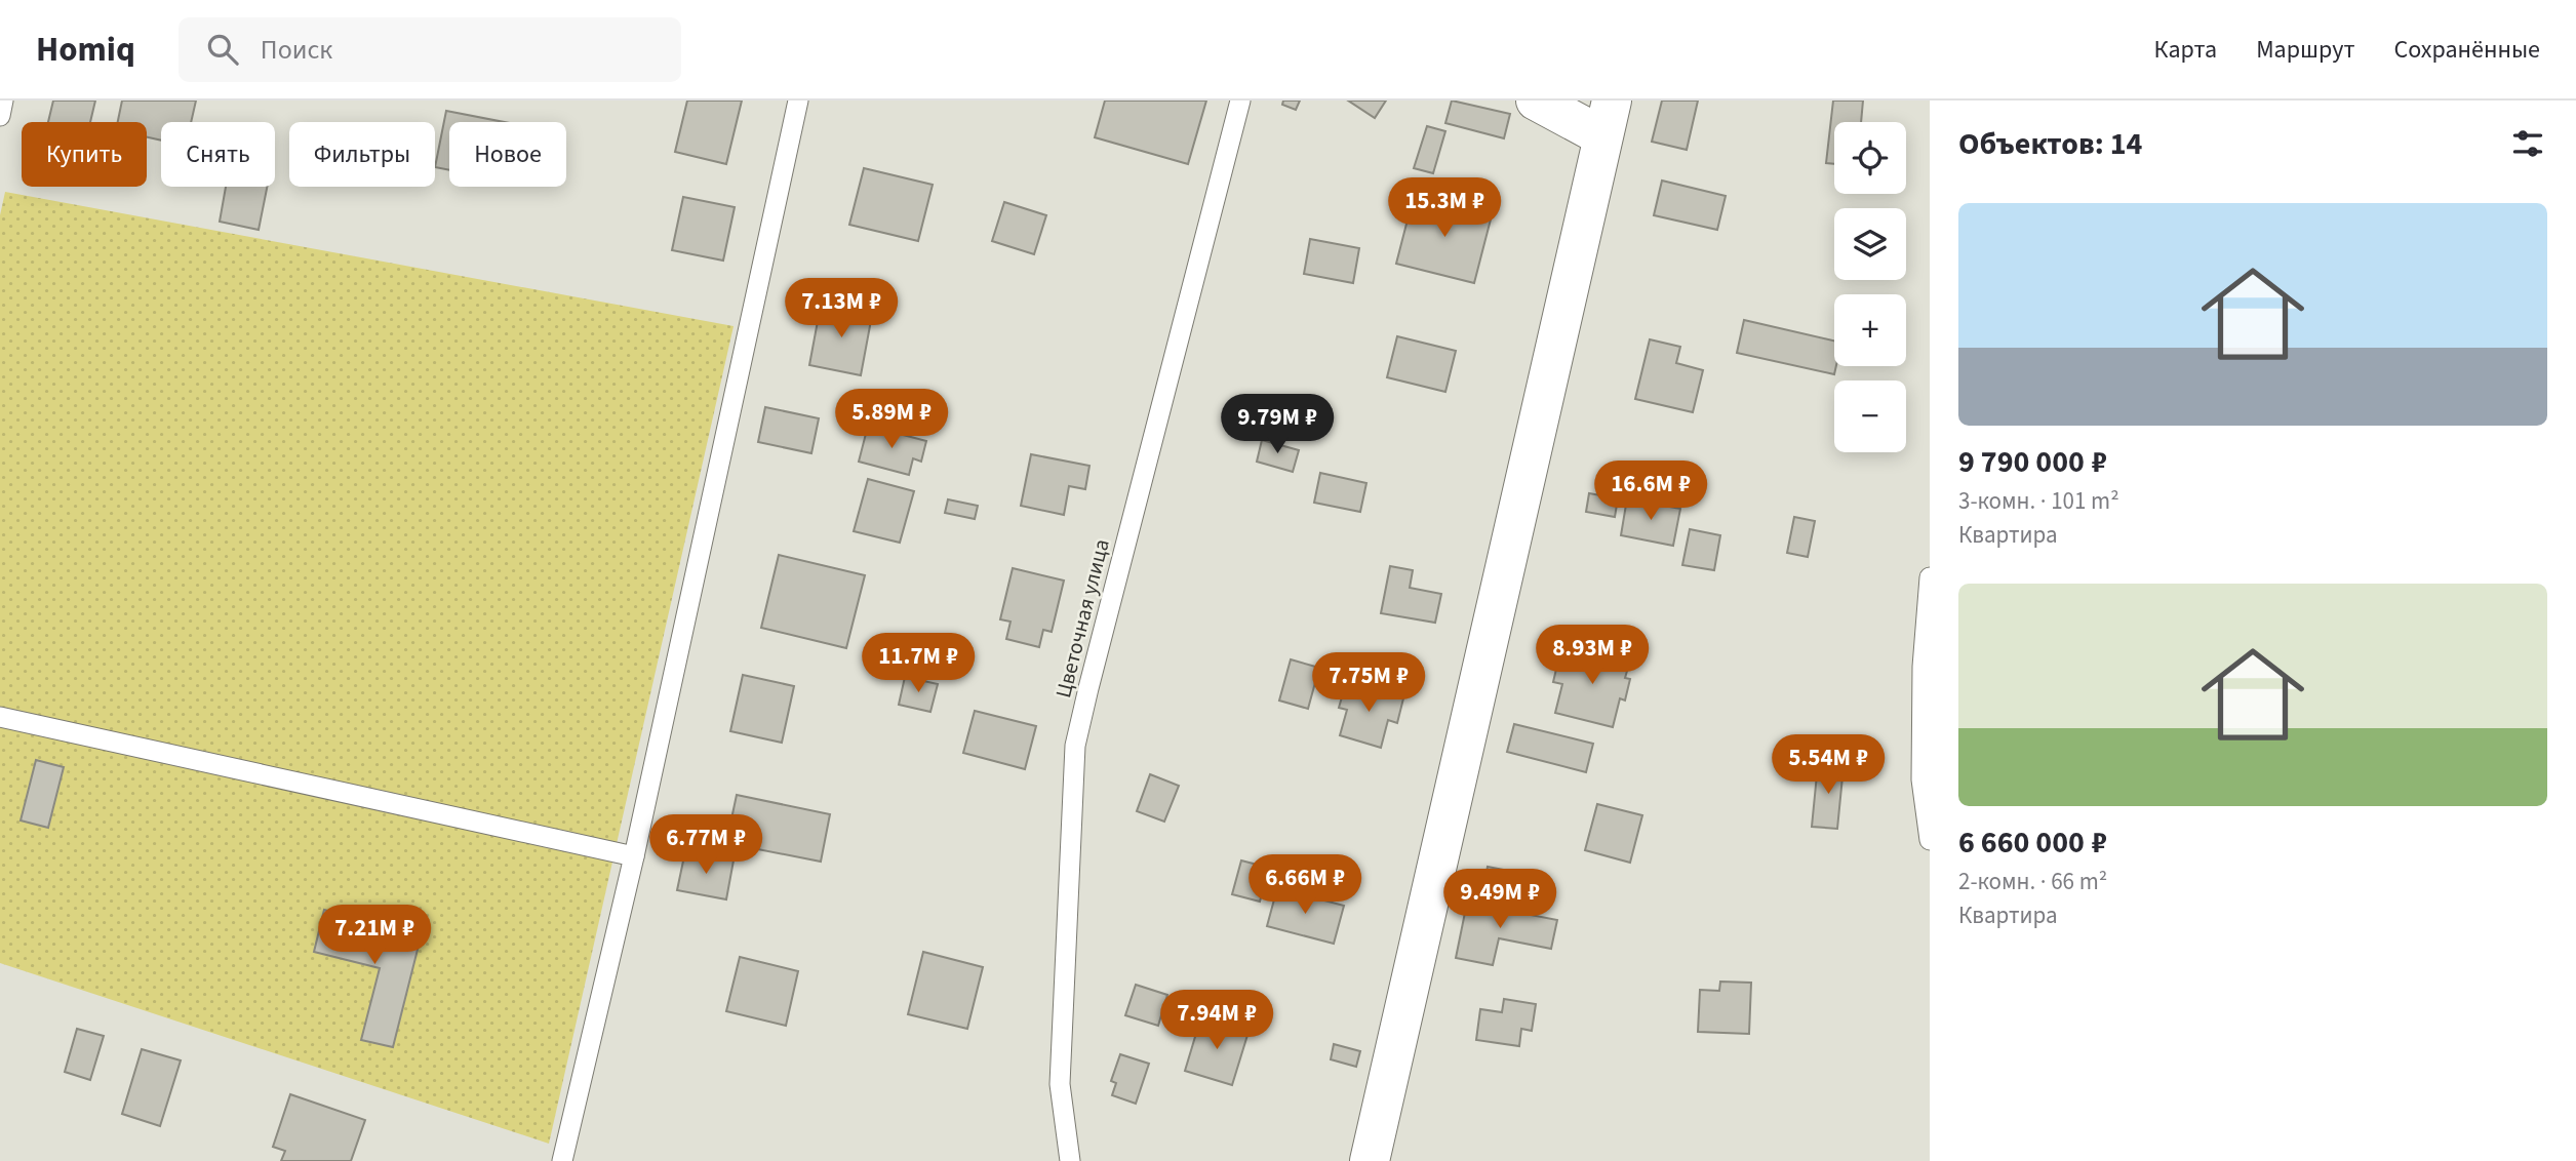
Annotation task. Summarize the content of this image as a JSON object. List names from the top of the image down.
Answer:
{
  "streets": {
    "lane": ["Цветочная улица"]
  },
  "page": {
    "header": "Homiq",
    "search": "Поиск",
    "nav": ["Карта", "Маршрут", "Сохранённые"],
    "heading": "Объектов: 14",
    "map_buttons": ["+", "−"],
    "chip": [
      "Купить",
      "Снять",
      "Фильтры",
      "Новое"
    ],
    "price": [
      "15.3M ₽",
      "7.13M ₽",
      "5.89M ₽",
      "9.79M ₽",
      "16.6M ₽",
      "8.93M ₽",
      "11.7M ₽",
      "7.75M ₽",
      "5.54M ₽",
      "6.77M ₽",
      "6.66M ₽",
      "9.49M ₽",
      "7.21M ₽",
      "7.94M ₽"
    ],
    "list": [
      {
        "name": "9 790 000 ₽",
        "note": "3-комн. · 101 m² · Квартира"
      },
      {
        "name": "6 660 000 ₽",
        "note": "2-комн. · 66 m² · Квартира"
      }
    ]
  }
}
